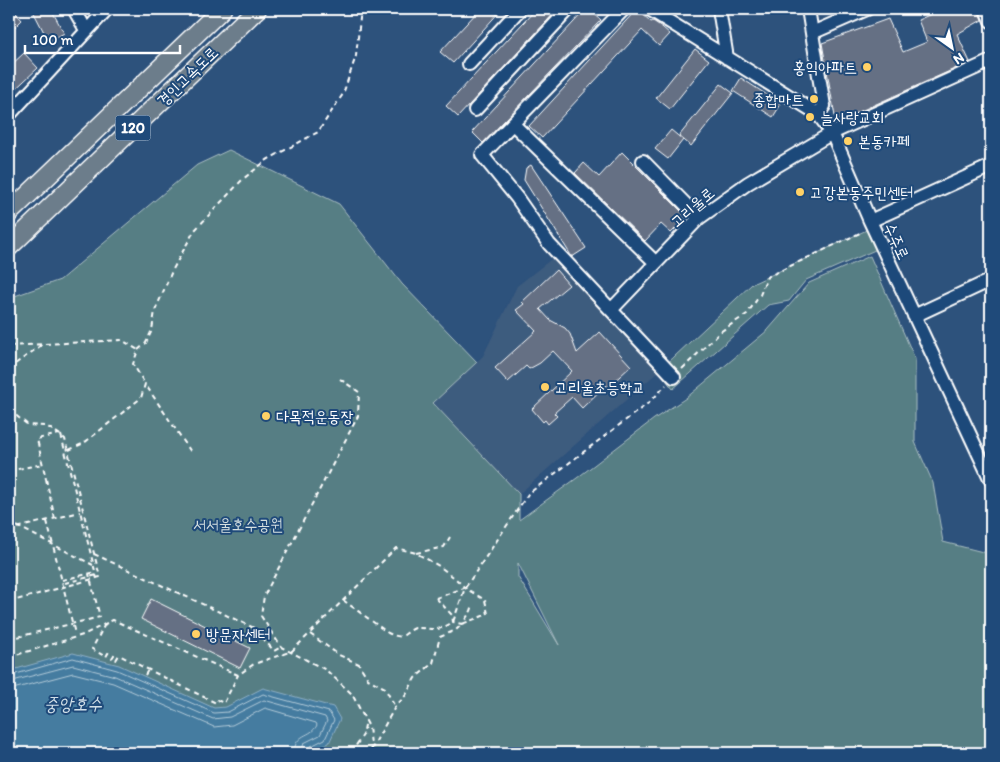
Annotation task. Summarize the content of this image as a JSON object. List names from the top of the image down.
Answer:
{
  "streets": {
    "highway": ["경인고속도로", "120"],
    "street": ["고리울로", "수주로"]
  },
  "crossings": [
    ["고리울로", "수주로"]
  ],
  "water": ["중앙호수"],
  "parks": ["서서울호수공원"],
  "places": [
    "홍익아파트",
    "종합마트",
    "늘사랑교회",
    "본동카페",
    "고강본동주민센터",
    "고리울초등학교",
    "다목적운동장",
    "방문자센터"
  ],
  "scale_bar": "100 m",
  "north": "bottom right"
}
